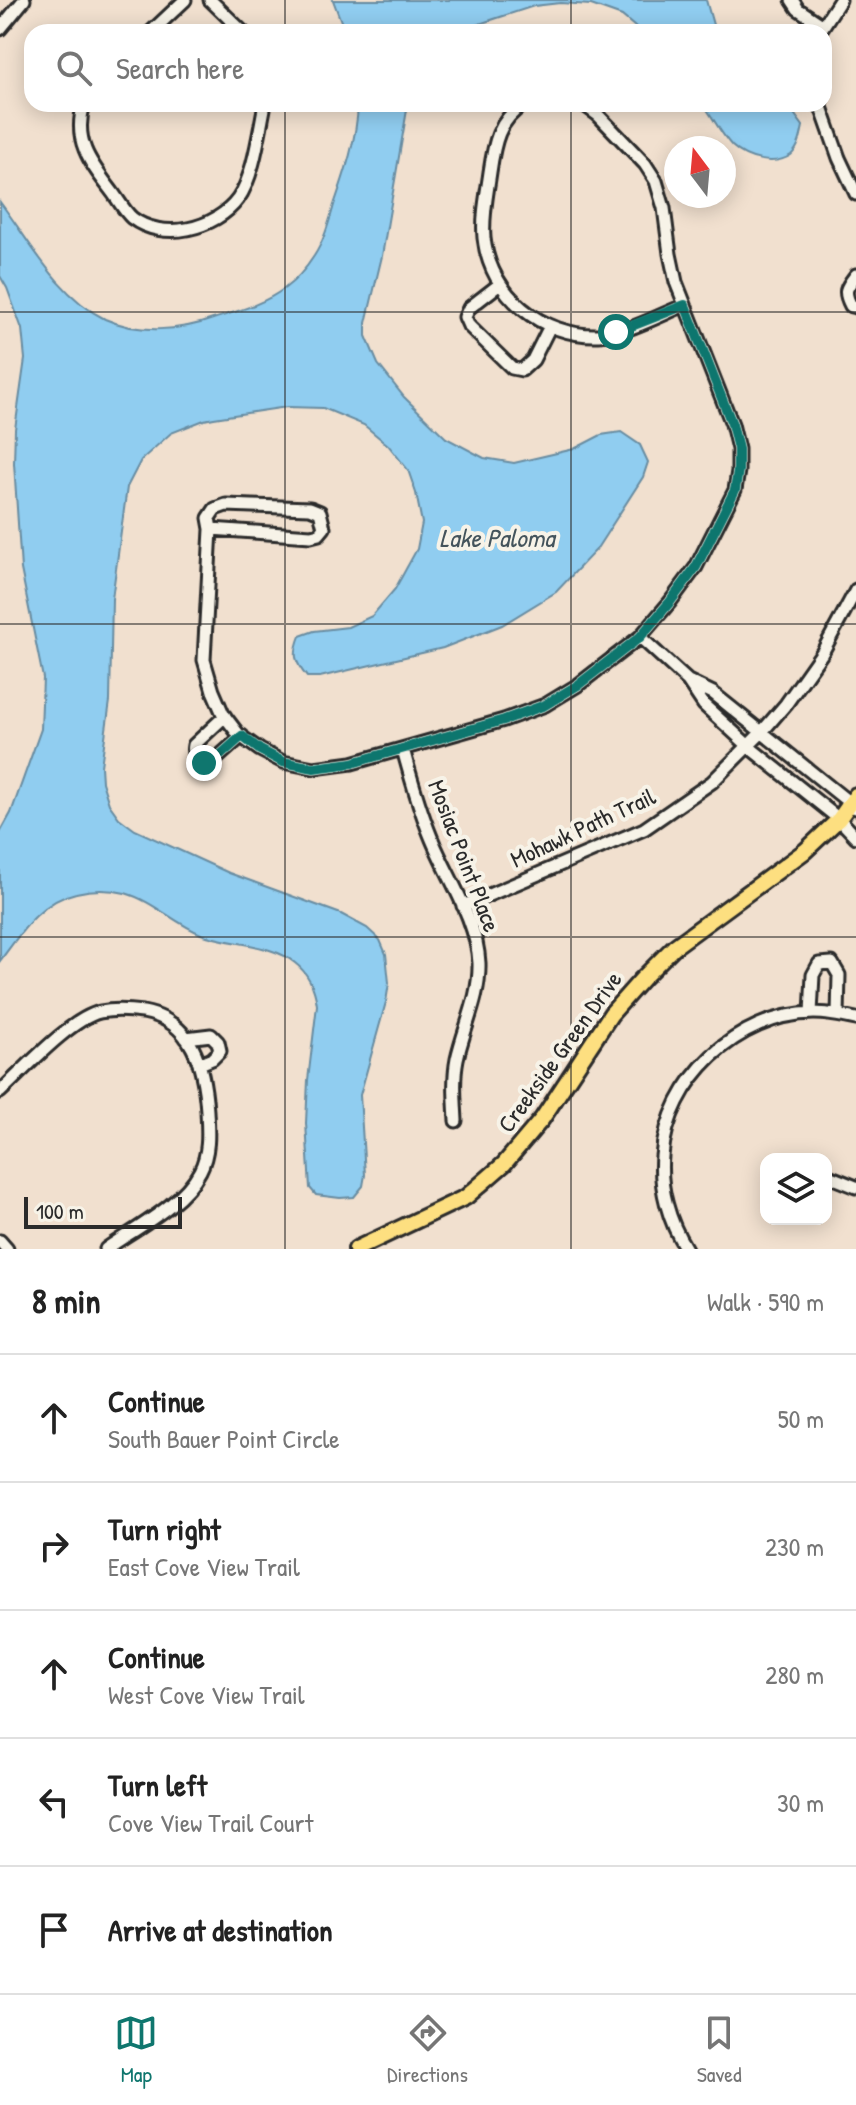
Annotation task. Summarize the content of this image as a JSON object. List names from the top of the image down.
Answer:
{
  "streets": {
    "main road": ["Creekside Green Drive"],
    "street": ["Mohawk Path Trail", "Mosiac Point Place"]
  },
  "crossings": [
    ["Mohawk Path Trail", "Mosiac Point Place"]
  ],
  "water": ["Lake Paloma"],
  "scale_bar": "100 m",
  "north": "top",
  "page": {
    "search": "Search here",
    "scale": "100 m",
    "heading": ["8 min", "Walk · 590 m"],
    "list": [
      ["Continue", "South Bauer Point Circle", "50 m"],
      ["Turn right", "East Cove View Trail", "230 m"],
      ["Continue", "West Cove View Trail", "280 m"],
      ["Turn left", "Cove View Trail Court", "30 m"],
      "Arrive at destination"
    ],
    "nav": ["Map", "Directions", "Saved"]
  }
}
